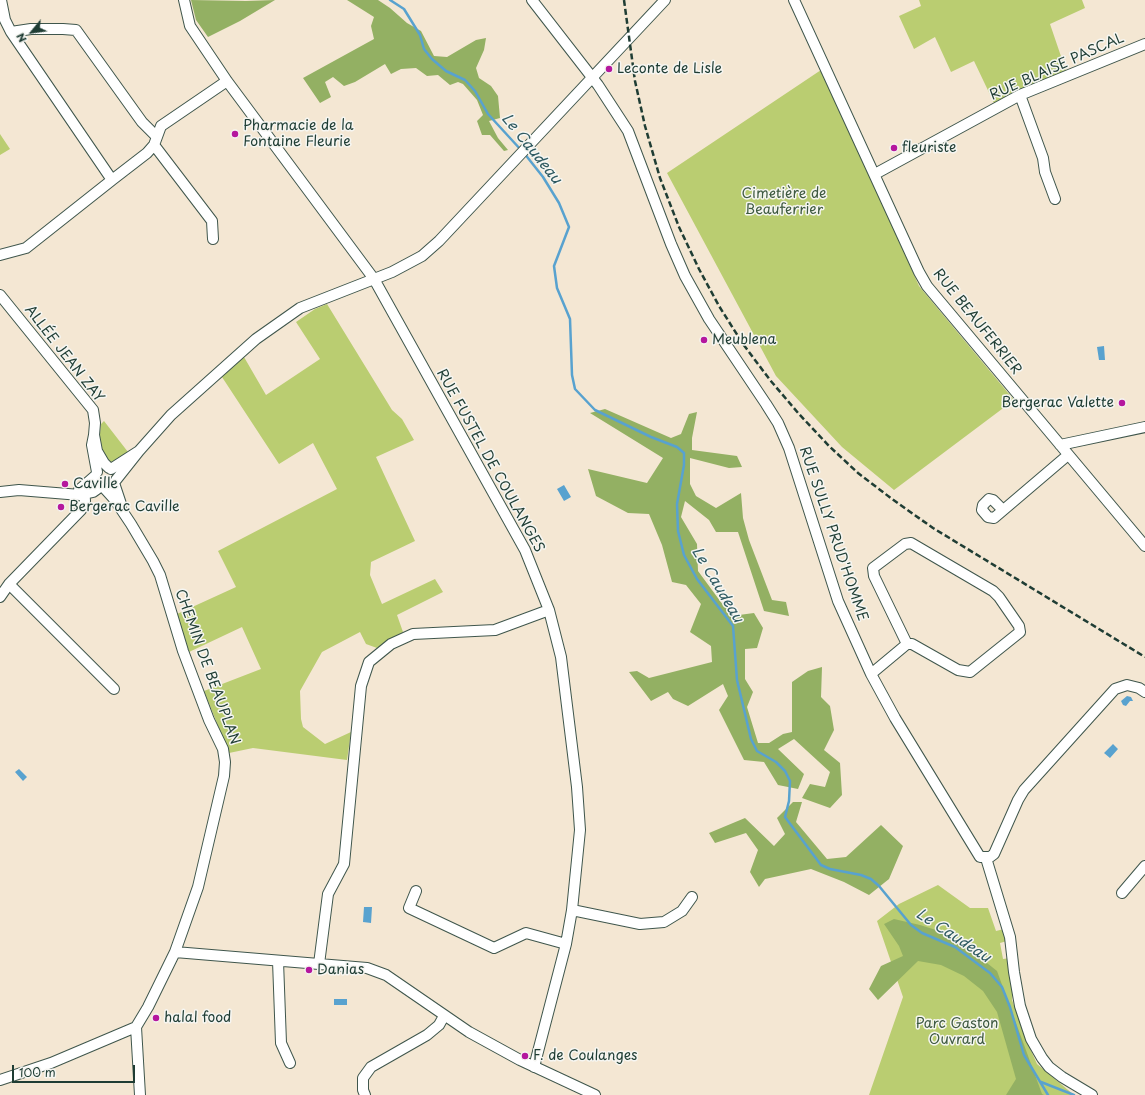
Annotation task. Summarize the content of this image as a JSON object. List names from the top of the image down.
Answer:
{
  "streets": {
    "street": [
      "RUE BLAISE PASCAL",
      "RUE BEAUFERRIER",
      "ALLÉE JEAN ZAY",
      "RUE FUSTEL DE COULANGES",
      "RUE SULLY PRUD'HOMME",
      "CHEMIN DE BEAUPLAN"
    ]
  },
  "crossings": [
    ["RUE BLAISE PASCAL", "RUE BEAUFERRIER"],
    ["ALLÉE JEAN ZAY", "CHEMIN DE BEAUPLAN"]
  ],
  "water": ["Le Caudeau"],
  "parks": ["Cimetière de Beauferrier", "Parc Gaston Ouvrard"],
  "places": [
    "Leconte de Lisle",
    "Pharmacie de la Fontaine Fleurie",
    "fleuriste",
    "Meublena",
    "Bergerac Valette",
    "Caville",
    "Bergerac Caville",
    "Danias",
    "halal food",
    "F. de Coulanges"
  ],
  "scale_bar": "100 m",
  "north": "bottom left"
}
